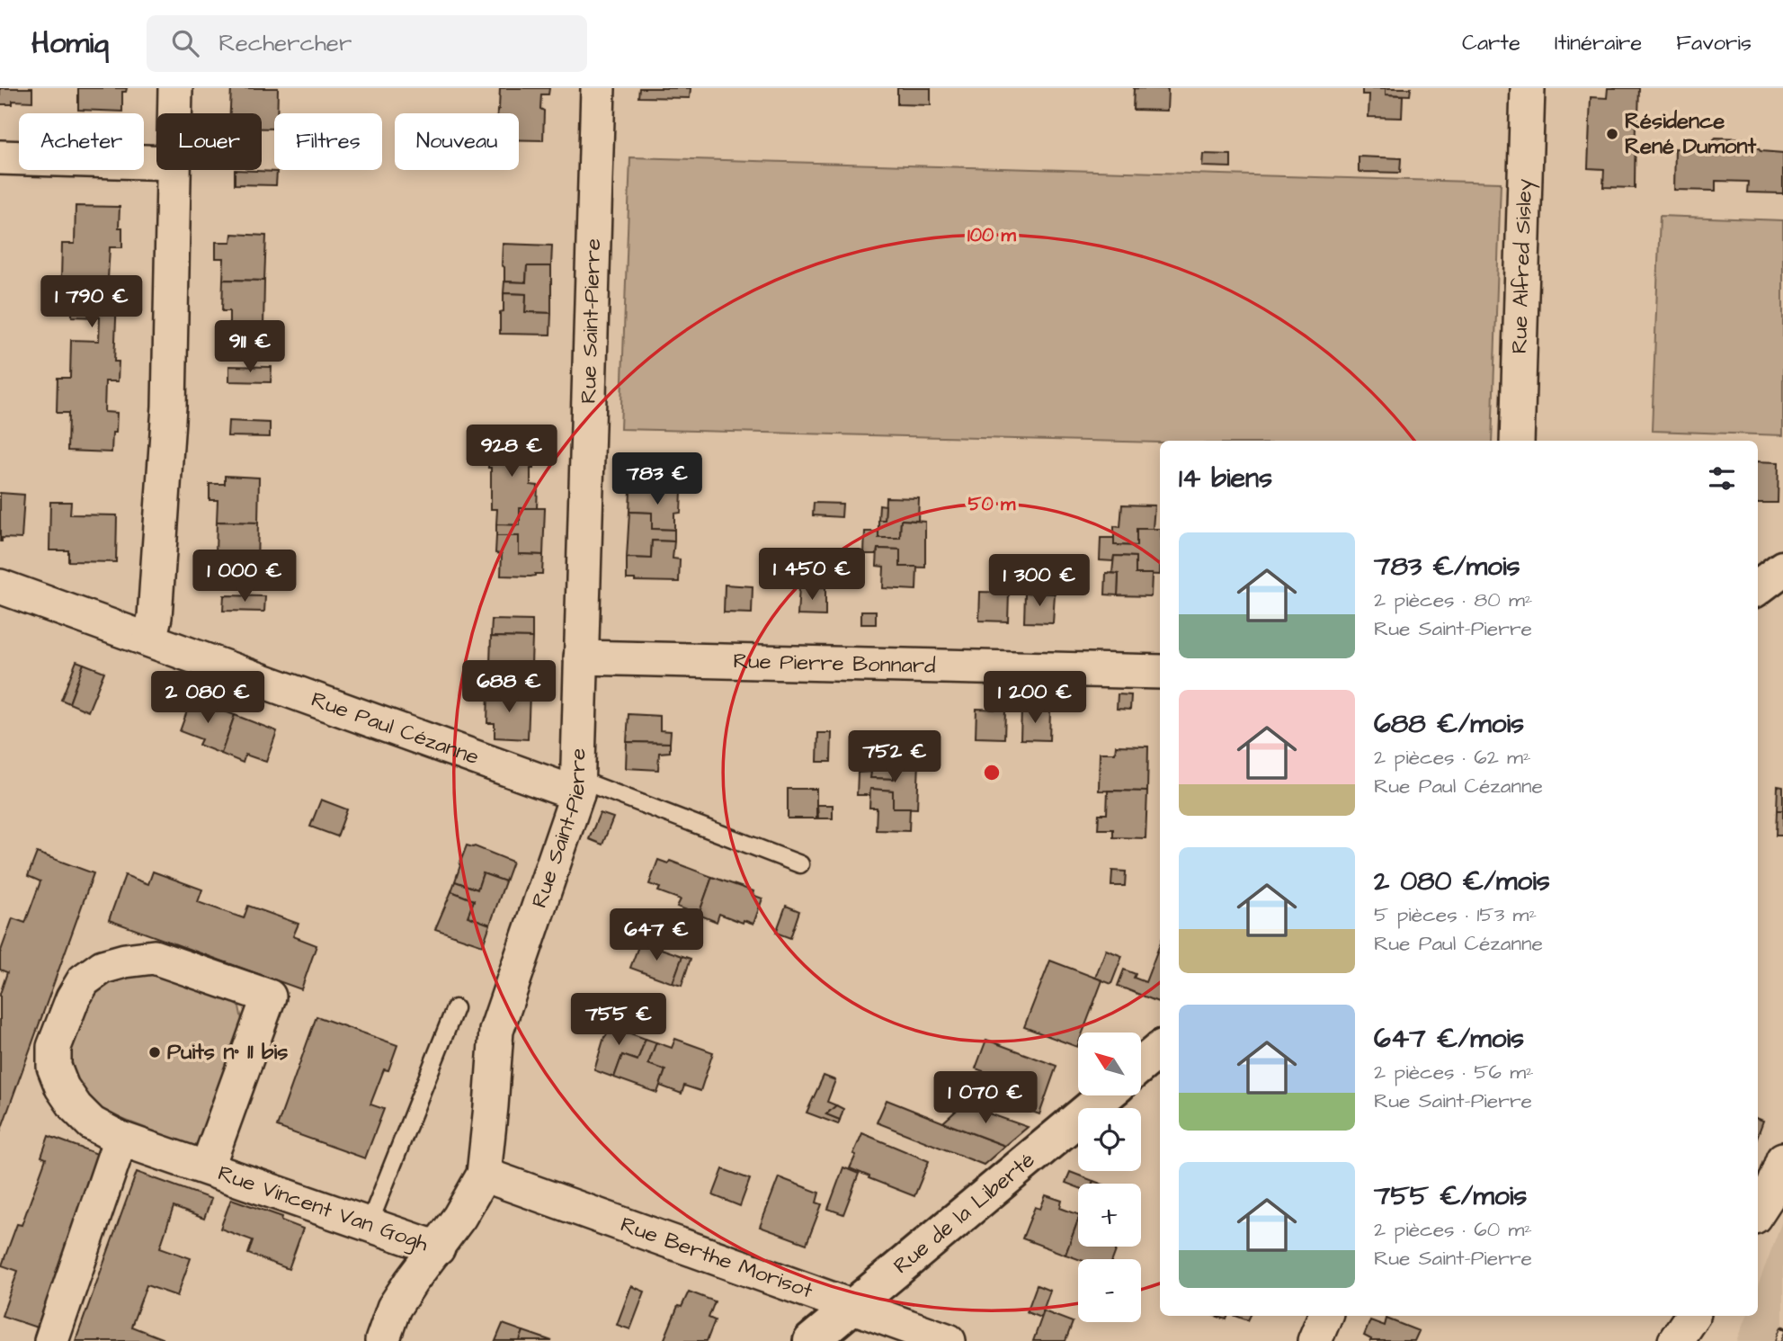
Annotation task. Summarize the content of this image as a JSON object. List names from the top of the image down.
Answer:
{
  "streets": {
    "street": [
      "Rue Alfred Sisley",
      "Rue Saint-Pierre",
      "Rue Pierre Bonnard",
      "Rue Paul Cézanne",
      "Rue Vincent Van Gogh",
      "Rue de la Liberté",
      "Rue Berthe Morisot"
    ]
  },
  "crossings": [
    ["Rue Saint-Pierre", "Rue Pierre Bonnard"],
    ["Rue Saint-Pierre", "Rue Paul Cézanne"],
    ["Rue Saint-Pierre", "Rue Vincent Van Gogh"],
    ["Rue Saint-Pierre", "Rue Berthe Morisot"],
    ["Rue de la Liberté", "Rue Berthe Morisot"]
  ],
  "places": ["Résidence René Dumont", "Puits n° 11 bis"],
  "north": "top left",
  "page": {
    "header": "Homiq",
    "search": "Rechercher",
    "nav": ["Carte", "Itinéraire", "Favoris"],
    "chip": [
      "Acheter",
      "Louer",
      "Filtres",
      "Nouveau"
    ],
    "price": [
      "1 790 €",
      "911 €",
      "928 €",
      "783 €",
      "1 450 €",
      "1 000 €",
      "1 300 €",
      "688 €",
      "2 080 €",
      "1 200 €",
      "752 €",
      "647 €",
      "755 €",
      "1 070 €"
    ],
    "heading": "14 biens",
    "list": [
      {
        "name": "783 €/mois",
        "note": "2 pièces · 80 m² · Rue Saint-Pierre"
      },
      {
        "name": "688 €/mois",
        "note": "2 pièces · 62 m² · Rue Paul Cézanne"
      },
      {
        "name": "2 080 €/mois",
        "note": "5 pièces · 153 m² · Rue Paul Cézanne"
      },
      {
        "name": "647 €/mois",
        "note": "2 pièces · 56 m² · Rue Saint-Pierre"
      },
      {
        "name": "755 €/mois",
        "note": "2 pièces · 60 m² · Rue Saint-Pierre"
      }
    ],
    "map_buttons": ["+", "−"]
  },
  "rings": ["100 m", "50 m"]
}
